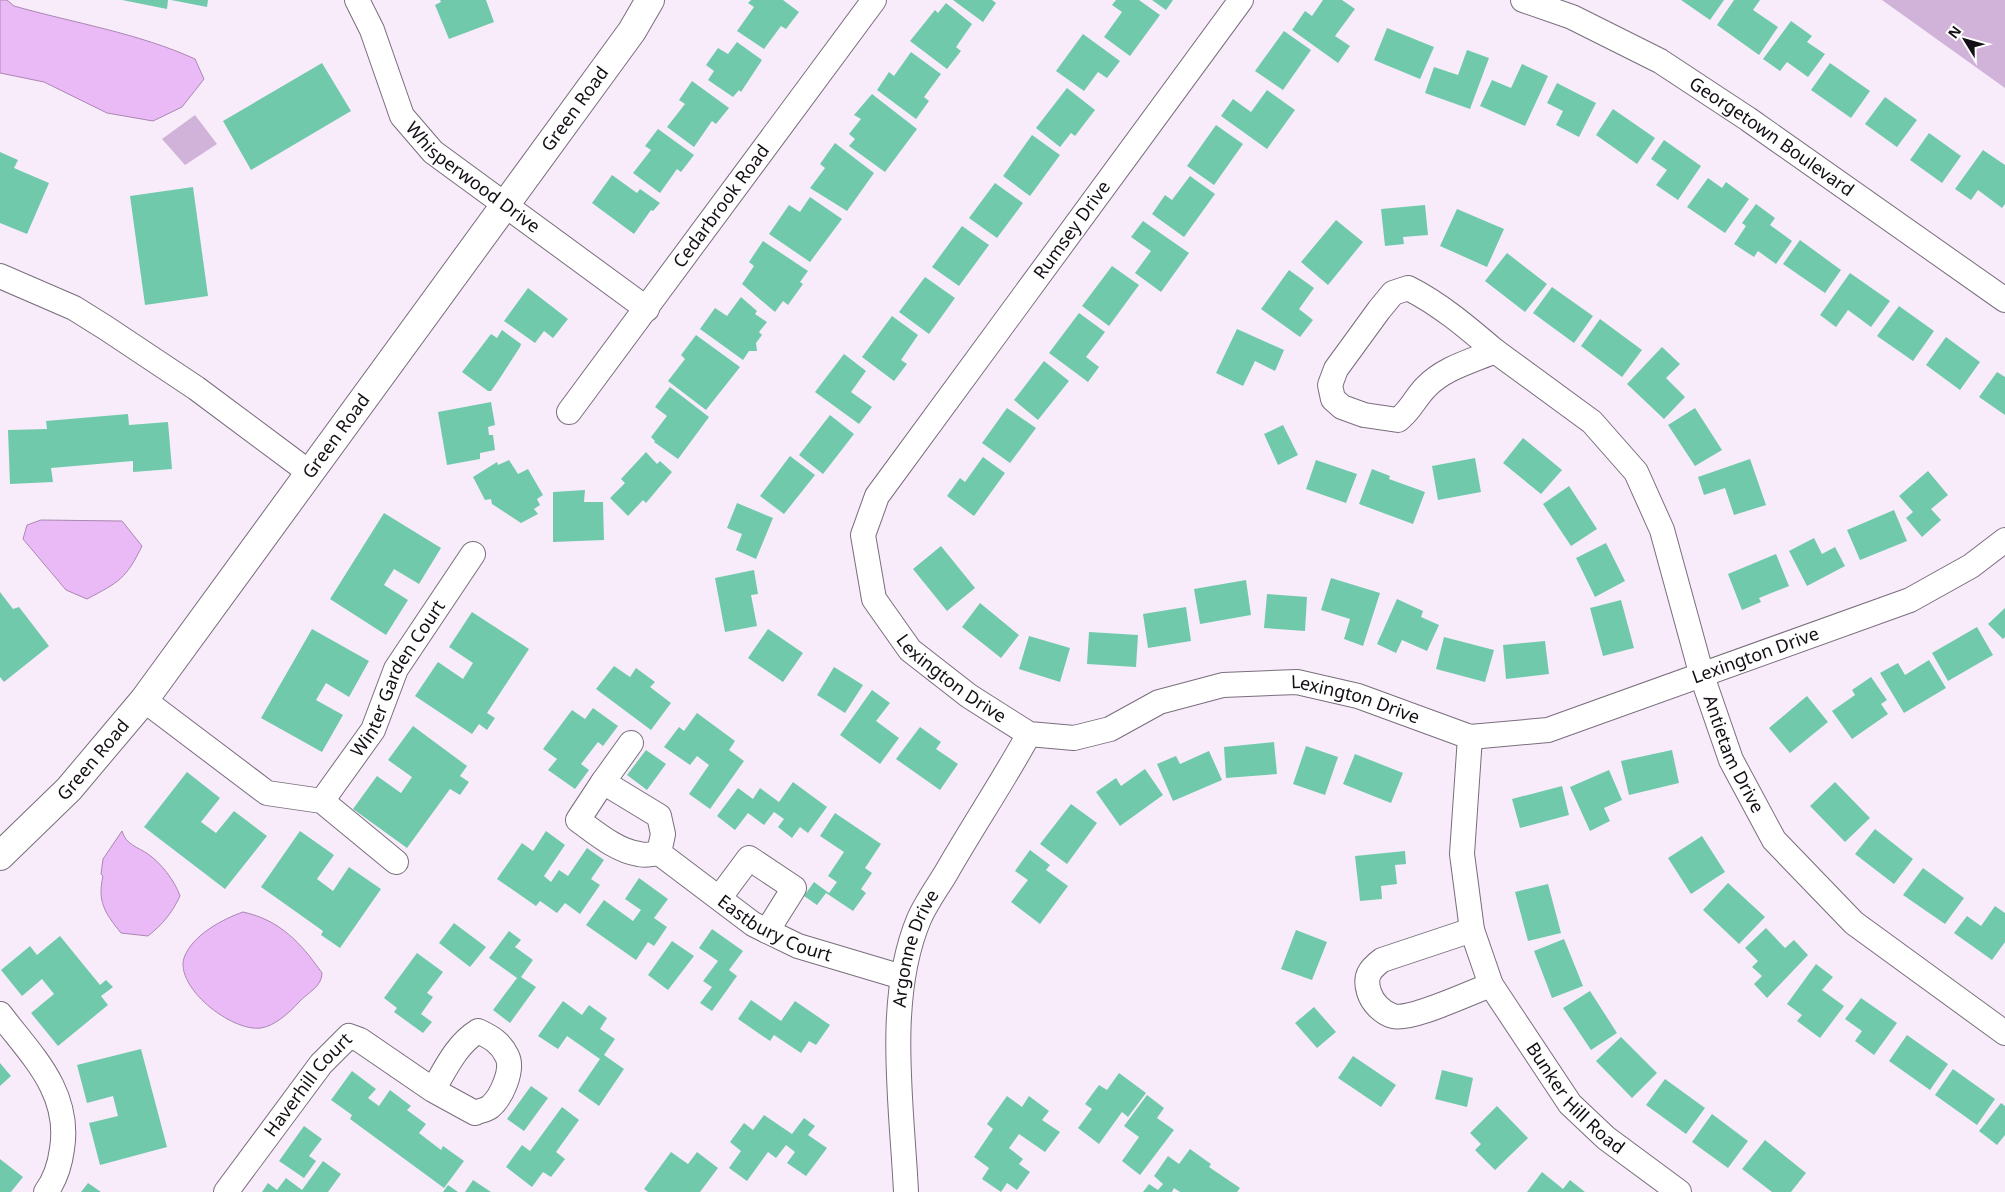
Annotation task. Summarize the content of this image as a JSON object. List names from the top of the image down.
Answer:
{
  "streets": {
    "street": [
      "Green Road",
      "Georgetown Boulevard",
      "Whisperwood Drive",
      "Cedarbrook Road",
      "Rumsey Drive",
      "Lexington Drive",
      "Winter Garden Court",
      "Antietam Drive",
      "Eastbury Court",
      "Argonne Drive",
      "Haverhill Court",
      "Bunker Hill Road"
    ]
  },
  "crossings": [
    ["Green Road", "Whisperwood Drive"],
    ["Whisperwood Drive", "Cedarbrook Road"],
    ["Rumsey Drive", "Lexington Drive"],
    ["Lexington Drive", "Antietam Drive"],
    ["Lexington Drive", "Argonne Drive"],
    ["Lexington Drive", "Bunker Hill Road"],
    ["Eastbury Court", "Argonne Drive"]
  ],
  "north": "top left"
}
